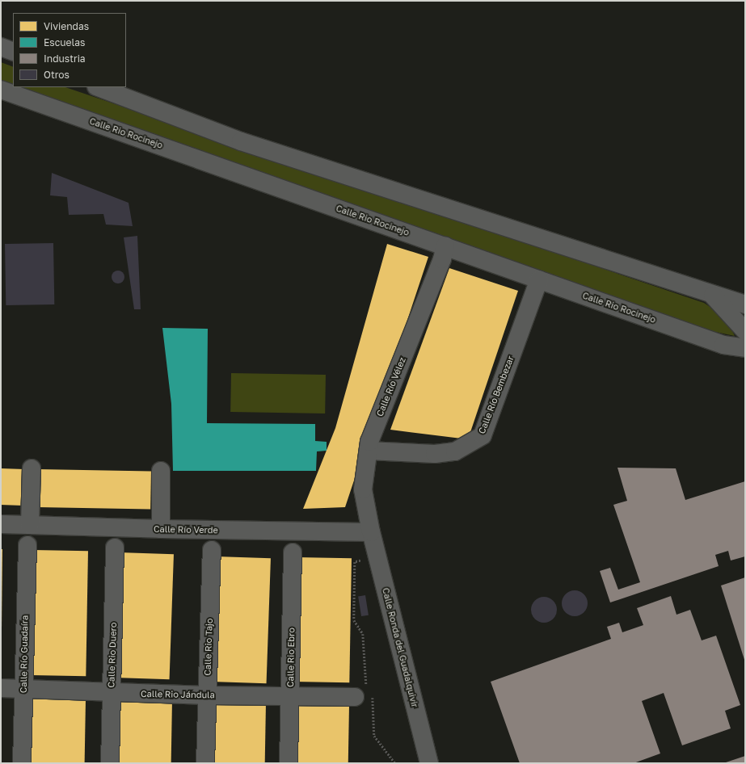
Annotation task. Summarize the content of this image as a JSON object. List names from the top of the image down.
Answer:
{
  "streets": {
    "street": [
      "Calle Rio Rocinejo",
      "Calle Río Vélez",
      "Calle Río Bembezar",
      "Calle Río Verde",
      "Calle Rio Tajo",
      "Calle Ronda del Guadalquivir",
      "Calle Río Guadaíra",
      "Calle Rio Duero",
      "Calle Rio Ebro",
      "Calle Rio Jándula"
    ]
  },
  "crossings": [
    ["Calle Rio Rocinejo", "Calle Río Vélez"],
    ["Calle Rio Rocinejo", "Calle Río Bembezar"],
    ["Calle Río Vélez", "Calle Río Bembezar"],
    ["Calle Río Vélez", "Calle Río Verde"],
    ["Calle Río Vélez", "Calle Ronda del Guadalquivir"],
    ["Calle Río Verde", "Calle Ronda del Guadalquivir"],
    ["Calle Rio Tajo", "Calle Rio Jándula"],
    ["Calle Río Guadaíra", "Calle Rio Jándula"],
    ["Calle Rio Duero", "Calle Rio Jándula"],
    ["Calle Rio Ebro", "Calle Rio Jándula"]
  ],
  "legend": [
    "Viviendas",
    "Escuelas",
    "Industria",
    "Otros"
  ]
}
